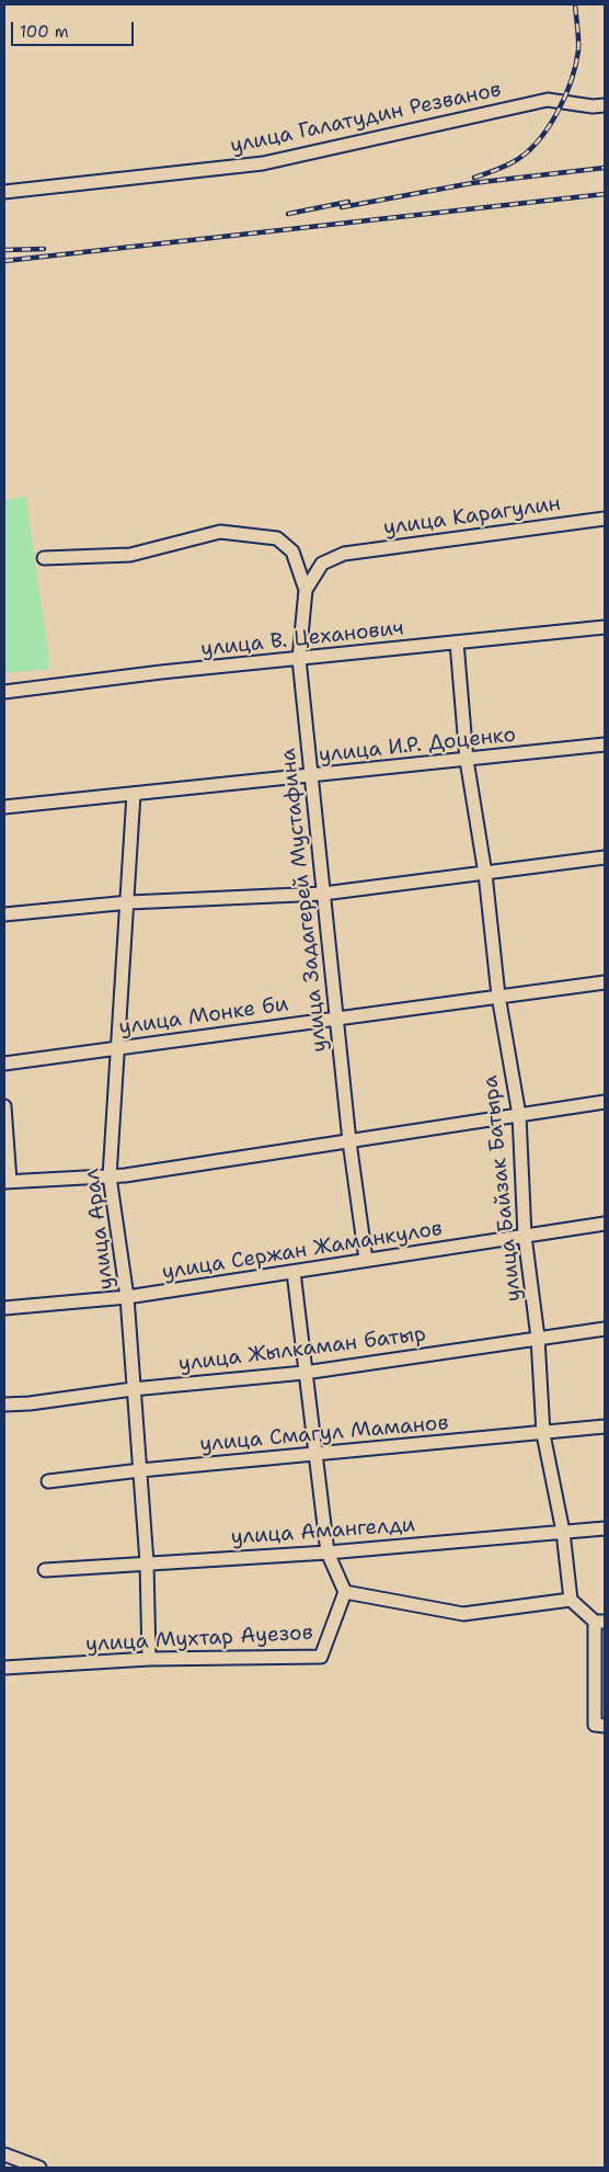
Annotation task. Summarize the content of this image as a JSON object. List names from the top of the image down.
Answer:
{
  "streets": {
    "street": [
      "улица Галатудин Резванов",
      "улица Карагулин",
      "улица В. Цеханович",
      "улица И.Р. Доценко",
      "улица Задагерей Мустафина",
      "улица Монке би",
      "улица Байзак Батыра",
      "улица Арал",
      "улица Сержан Жаманкулов",
      "улица Жылкаман батыр",
      "улица Смагул Маманов",
      "улица Амангелди",
      "улица Мухтар Ауезов"
    ]
  },
  "crossings": [
    ["улица Карагулин", "улица Задагерей Мустафина"],
    ["улица В. Цеханович", "улица Задагерей Мустафина"],
    ["улица В. Цеханович", "улица Байзак Батыра"],
    ["улица И.Р. Доценко", "улица Задагерей Мустафина"],
    ["улица И.Р. Доценко", "улица Байзак Батыра"],
    ["улица И.Р. Доценко", "улица Арал"],
    ["улица Задагерей Мустафина", "улица Монке би"],
    ["улица Задагерей Мустафина", "улица Сержан Жаманкулов"],
    ["улица Монке би", "улица Байзак Батыра"],
    ["улица Монке би", "улица Арал"],
    ["улица Байзак Батыра", "улица Сержан Жаманкулов"],
    ["улица Байзак Батыра", "улица Жылкаман батыр"],
    ["улица Байзак Батыра", "улица Смагул Маманов"],
    ["улица Байзак Батыра", "улица Амангелди"],
    ["улица Арал", "улица Сержан Жаманкулов"],
    ["улица Арал", "улица Жылкаман батыр"],
    ["улица Арал", "улица Смагул Маманов"],
    ["улица Арал", "улица Амангелди"],
    ["улица Арал", "улица Мухтар Ауезов"]
  ],
  "scale_bar": "100 m"
}
